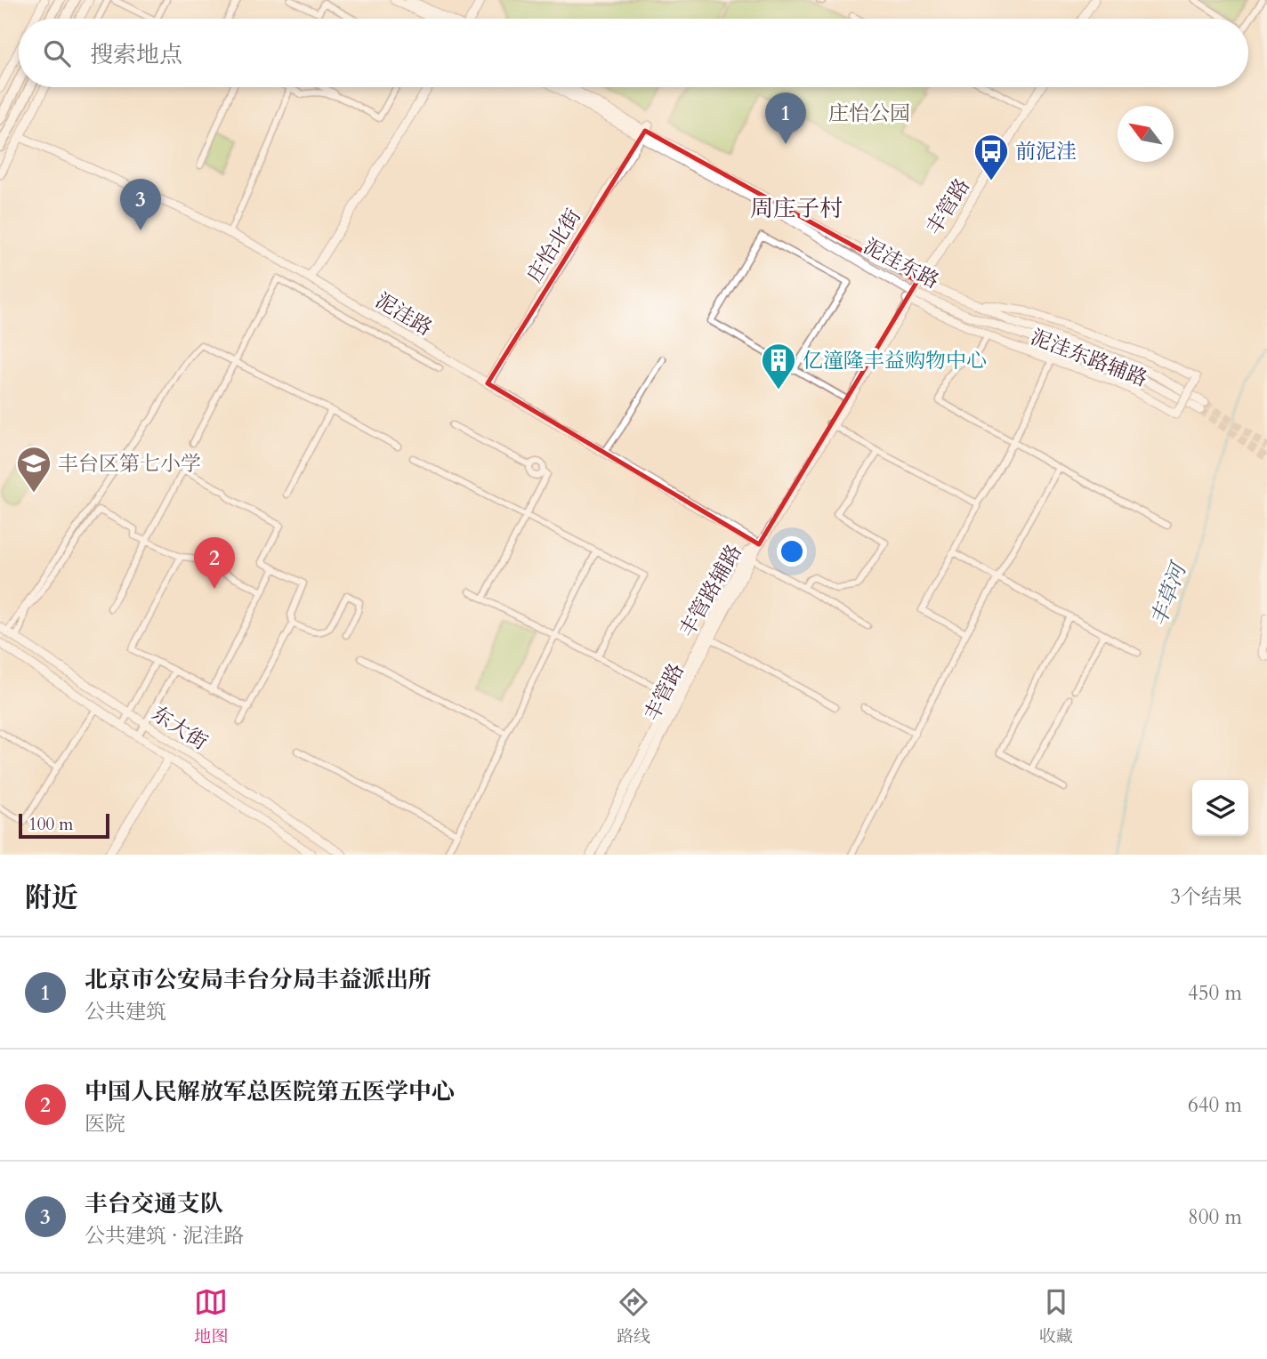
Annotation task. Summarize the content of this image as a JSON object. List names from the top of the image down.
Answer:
{
  "streets": {
    "main road": [
      "丰管路",
      "庄怡北街",
      "泥洼东路",
      "泥洼路",
      "泥洼东路辅路",
      "丰管路辅路",
      "东大街"
    ]
  },
  "crossings": [
    ["丰管路", "泥洼东路"],
    ["丰管路", "泥洼路"],
    ["丰管路", "泥洼东路辅路"],
    ["丰管路", "丰管路辅路"],
    ["庄怡北街", "泥洼东路"],
    ["庄怡北街", "泥洼路"],
    ["泥洼东路", "泥洼东路辅路"],
    ["泥洼路", "丰管路辅路"]
  ],
  "districts": ["周庄子村"],
  "water": ["丰草河"],
  "parks": ["庄怡公园"],
  "places": {
    "bus stop": ["前泥洼"],
    "building": ["亿潼隆丰益购物中心"],
    "school or university": ["丰台区第七小学"]
  },
  "scale_bar": "100 m",
  "north": "top left",
  "page": {
    "search": "搜索地点",
    "pins": ["1", "3", "2"],
    "scale": "100 m",
    "heading": ["附近", "3个结果"],
    "list": [
      {
        "mark": "1",
        "name": "北京市公安局丰台分局丰益派出所",
        "note": "公共建筑",
        "value": "450 m"
      },
      {
        "mark": "2",
        "name": "中国人民解放军总医院第五医学中心",
        "note": "医院",
        "value": "640 m"
      },
      {
        "mark": "3",
        "name": "丰台交通支队",
        "note": "公共建筑 · 泥洼路",
        "value": "800 m"
      }
    ],
    "nav": ["地图", "路线", "收藏"]
  }
}
